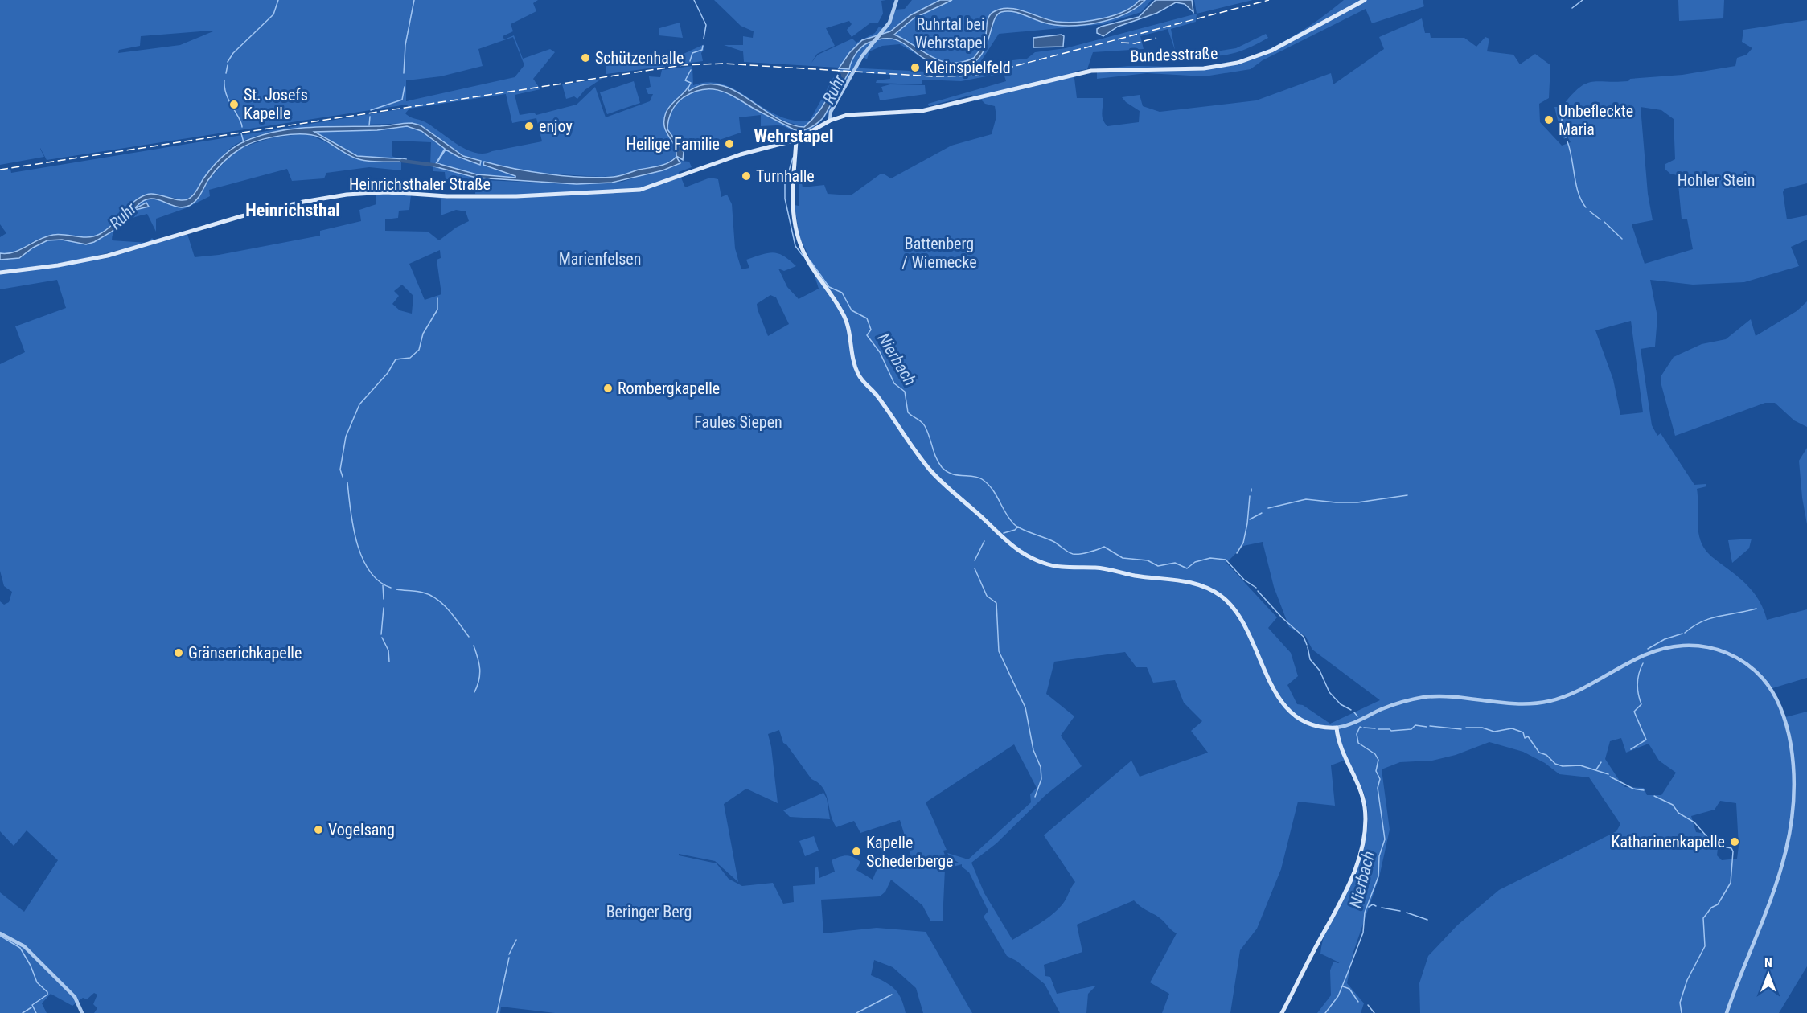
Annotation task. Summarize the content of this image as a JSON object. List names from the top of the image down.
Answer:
{
  "streets": {
    "main road": ["Bundesstraße", "Heinrichsthaler Straße"]
  },
  "crossings": [
    ["Bundesstraße", "Heinrichsthaler Straße"]
  ],
  "districts": ["Wehrstapel", "Heinrichsthal"],
  "water": ["Ruhr", "Nierbach"],
  "parks": [
    "Ruhrtal bei Wehrstapel",
    "Hohler Stein",
    "Battenberg / Wiemecke",
    "Marienfelsen",
    "Faules Siepen",
    "Beringer Berg"
  ],
  "places": [
    "Schützenhalle",
    "Kleinspielfeld",
    "St. Josefs Kapelle",
    "Unbefleckte Maria",
    "enjoy",
    "Heilige Familie",
    "Turnhalle",
    "Rombergkapelle",
    "Gränserichkapelle",
    "Vogelsang",
    "Katharinenkapelle",
    "Kapelle Schederberge"
  ],
  "north": "top"
}
